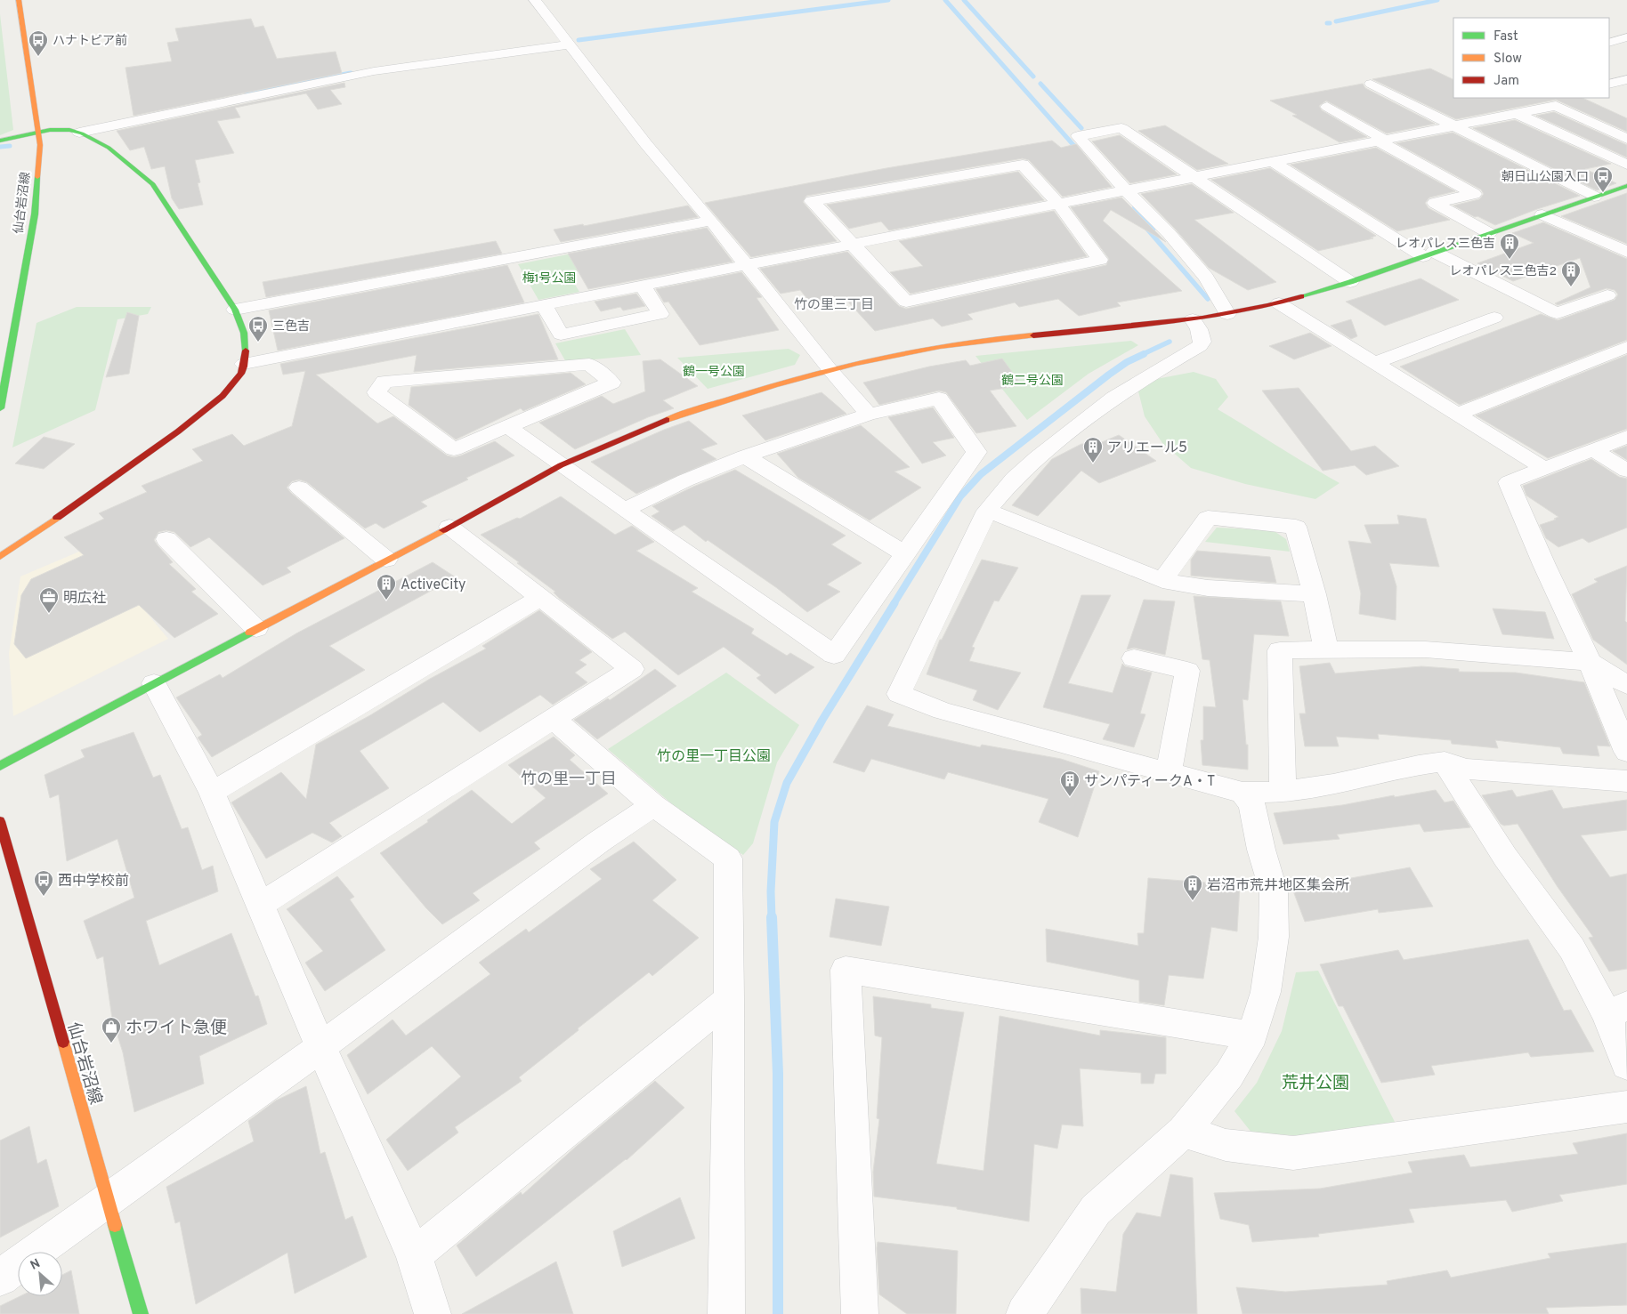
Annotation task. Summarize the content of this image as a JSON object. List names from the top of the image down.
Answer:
{
  "streets": {
    "street": ["仙台岩沼線"]
  },
  "districts": ["竹の里三丁目", "竹の里一丁目"],
  "parks": [
    "梅1号公園",
    "鶴一号公園",
    "鶴二号公園",
    "竹の里一丁目公園",
    "荒井公園"
  ],
  "places": {
    "bus stop": [
      "ハナトピア前",
      "朝日山公園入口",
      "三色吉",
      "西中学校前"
    ],
    "building": [
      "レオパレス三色吉",
      "レオパレス三色吉2",
      "アリエール5",
      "ActiveCity",
      "サンパティークA・T",
      "岩沼市荒井地区集会所"
    ],
    "office": ["明広社"],
    "shop": ["ホワイト急便"]
  },
  "legend": ["Fast", "Slow", "Jam"],
  "north": "top left"
}
